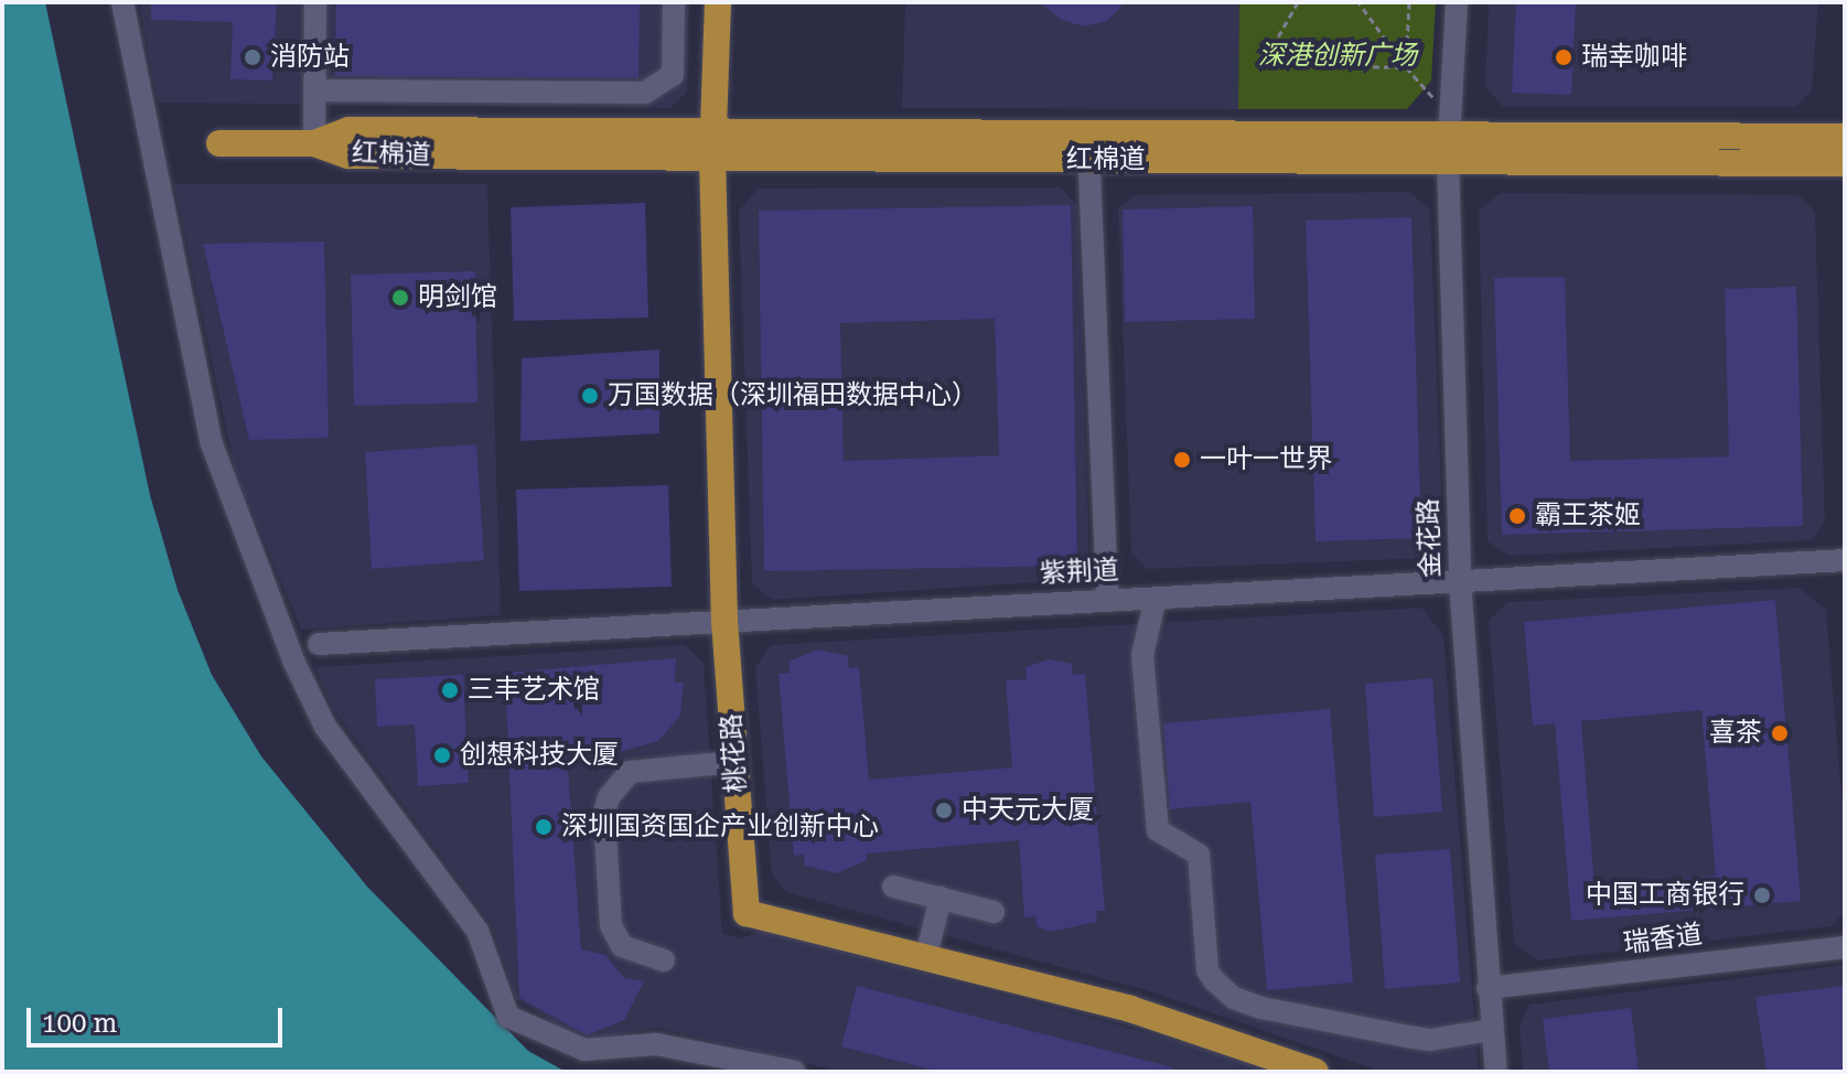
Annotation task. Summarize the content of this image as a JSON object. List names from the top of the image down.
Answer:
{
  "streets": {
    "main road": ["红棉道", "桃花路"],
    "street": ["金花路", "紫荆道", "瑞香道"]
  },
  "crossings": [
    ["红棉道", "金花路"],
    ["红棉道", "桃花路"],
    ["金花路", "紫荆道"],
    ["金花路", "瑞香道"],
    ["紫荆道", "桃花路"]
  ],
  "parks": ["深港创新广场"],
  "places": [
    "消防站",
    "瑞幸咖啡",
    "明剑馆",
    "万国数据（深圳福田数据中心）",
    "一叶一世界",
    "霸王茶姬",
    "三丰艺术馆",
    "喜茶",
    "创想科技大厦",
    "中天元大厦",
    "深圳国资国企产业创新中心",
    "中国工商银行"
  ],
  "scale_bar": "100 m"
}
